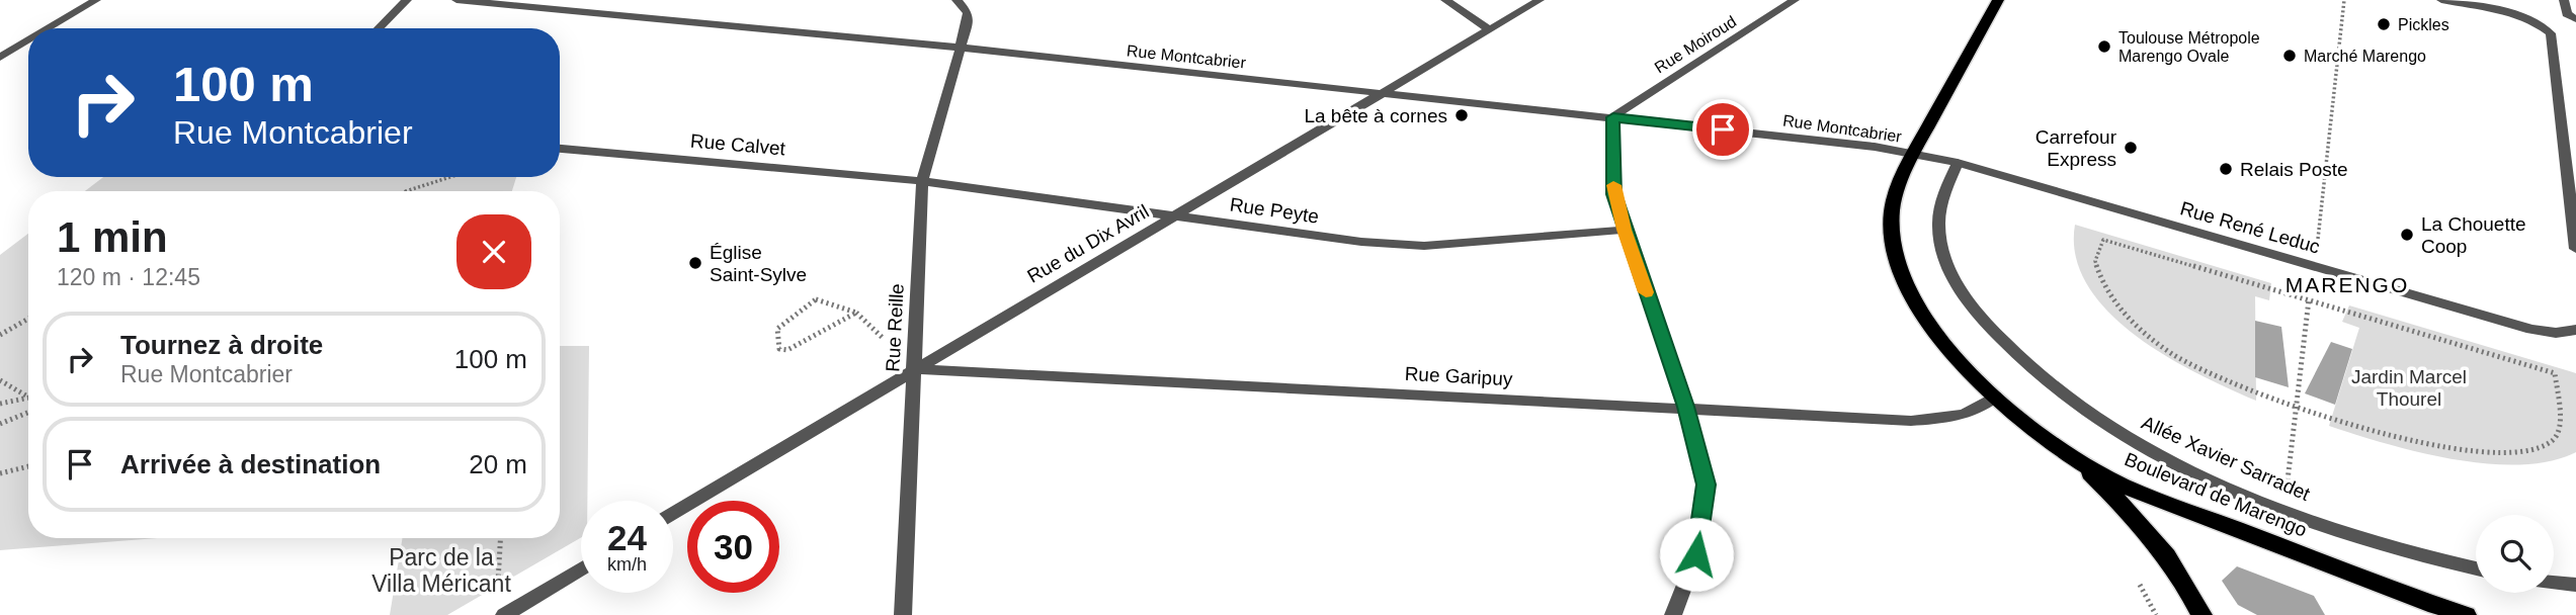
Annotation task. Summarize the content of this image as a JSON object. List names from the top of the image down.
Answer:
{
  "streets": {
    "main road": ["Boulevard de Marengo"],
    "street": [
      "Rue Moiroud",
      "Rue Montcabrier",
      "Rue Calvet",
      "Rue Peyte",
      "Rue René Leduc",
      "Rue du Dix Avril",
      "Rue Reille",
      "Rue Garipuy",
      "Allée Xavier Sarradet"
    ]
  },
  "crossings": [
    ["Rue Moiroud", "Rue Montcabrier"],
    ["Rue Montcabrier", "Rue René Leduc"],
    ["Rue Montcabrier", "Rue du Dix Avril"],
    ["Rue Montcabrier", "Rue Reille"],
    ["Rue Montcabrier", "Boulevard de Marengo"],
    ["Rue Calvet", "Rue Peyte"],
    ["Rue Calvet", "Rue Reille"],
    ["Rue Peyte", "Rue du Dix Avril"],
    ["Rue Peyte", "Rue Reille"],
    ["Rue René Leduc", "Allée Xavier Sarradet"],
    ["Rue René Leduc", "Boulevard de Marengo"],
    ["Rue du Dix Avril", "Rue Reille"],
    ["Rue du Dix Avril", "Rue Garipuy"],
    ["Rue Reille", "Rue Garipuy"],
    ["Rue Garipuy", "Boulevard de Marengo"]
  ],
  "districts": ["MARENGO"],
  "parks": ["Jardin Marcel Thourel", "Parc de la Villa Méricant"],
  "places": [
    "Pickles",
    "Toulouse Métropole Marengo Ovale",
    "Marché Marengo",
    "La bête à cornes",
    "Carrefour Express",
    "Relais Poste",
    "La Chouette Coop",
    "Église Saint-Sylve"
  ],
  "page": {
    "turn": ["100 m", "Rue Montcabrier"],
    "heading": ["1 min", "120 m · 12:45"],
    "list": [
      {
        "name": "Tournez à droite",
        "note": "Rue Montcabrier",
        "value": "100 m"
      },
      {
        "name": "Arrivée à destination",
        "value": "20 m"
      }
    ],
    "speed": "24 km/h",
    "limit": "30"
  }
}
